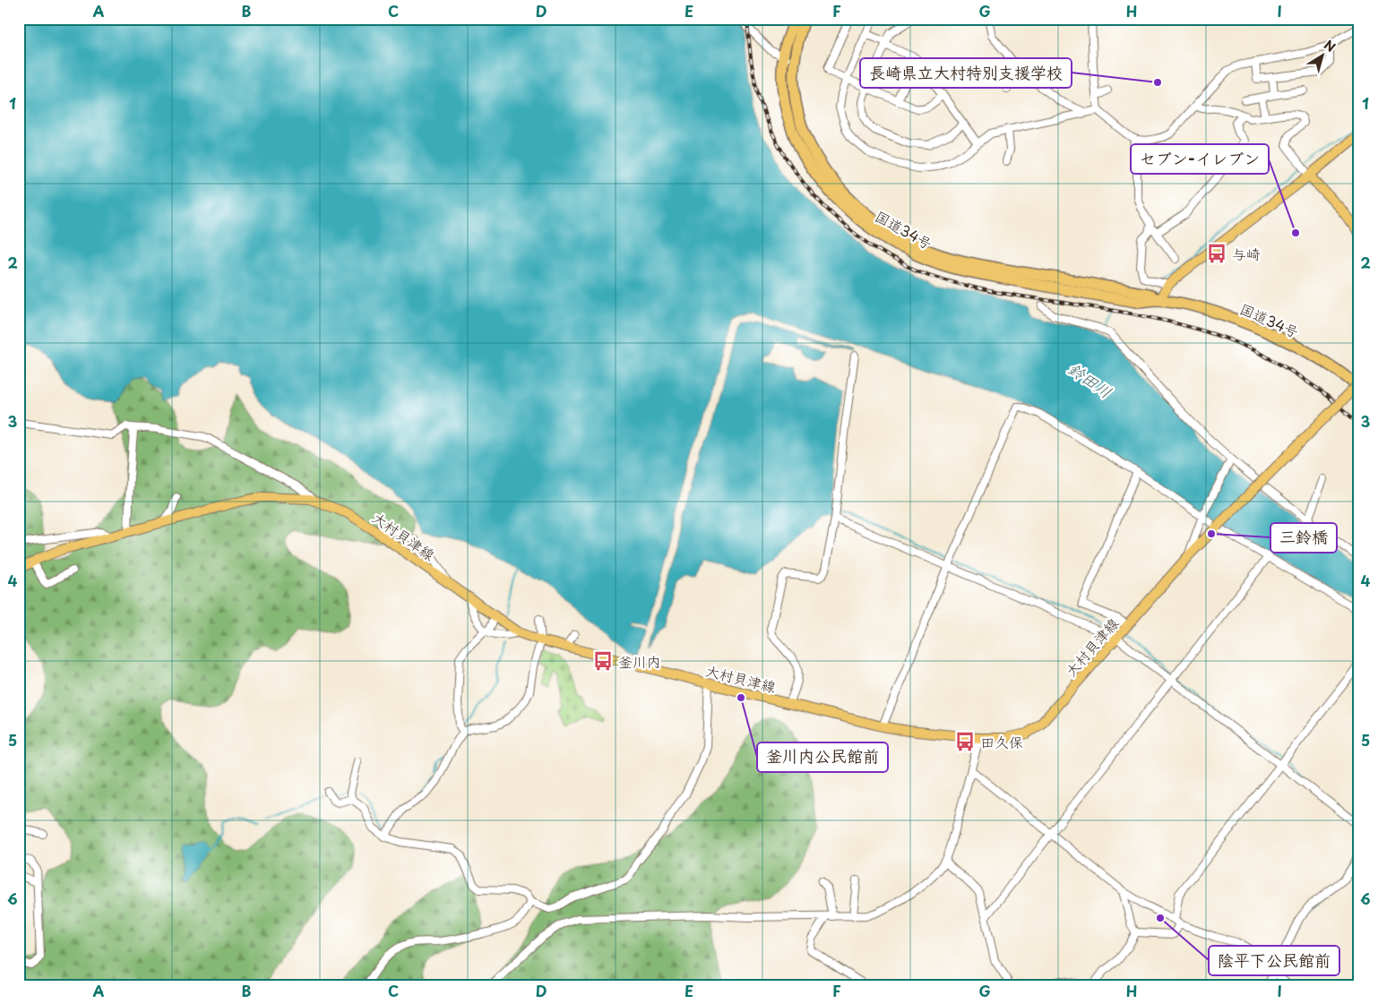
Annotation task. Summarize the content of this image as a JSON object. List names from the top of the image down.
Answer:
{
  "streets": {
    "highway": ["国道34号"],
    "main road": ["大村貝津線"]
  },
  "water": ["鈴田川"],
  "places": {
    "other": [
      "長崎県立大村特別支援学校",
      "セブン-イレブン",
      "三鈴橋",
      "釜川内公民館前",
      "陰平下公民館前"
    ],
    "bus stop": ["与崎", "釜川内", "田久保"]
  },
  "north": "top right",
  "grid": {
    "columns": [
      "A",
      "B",
      "C",
      "D",
      "E",
      "F",
      "G",
      "H",
      "I"
    ],
    "rows": [
      "1",
      "2",
      "3",
      "4",
      "5",
      "6"
    ]
  }
}
